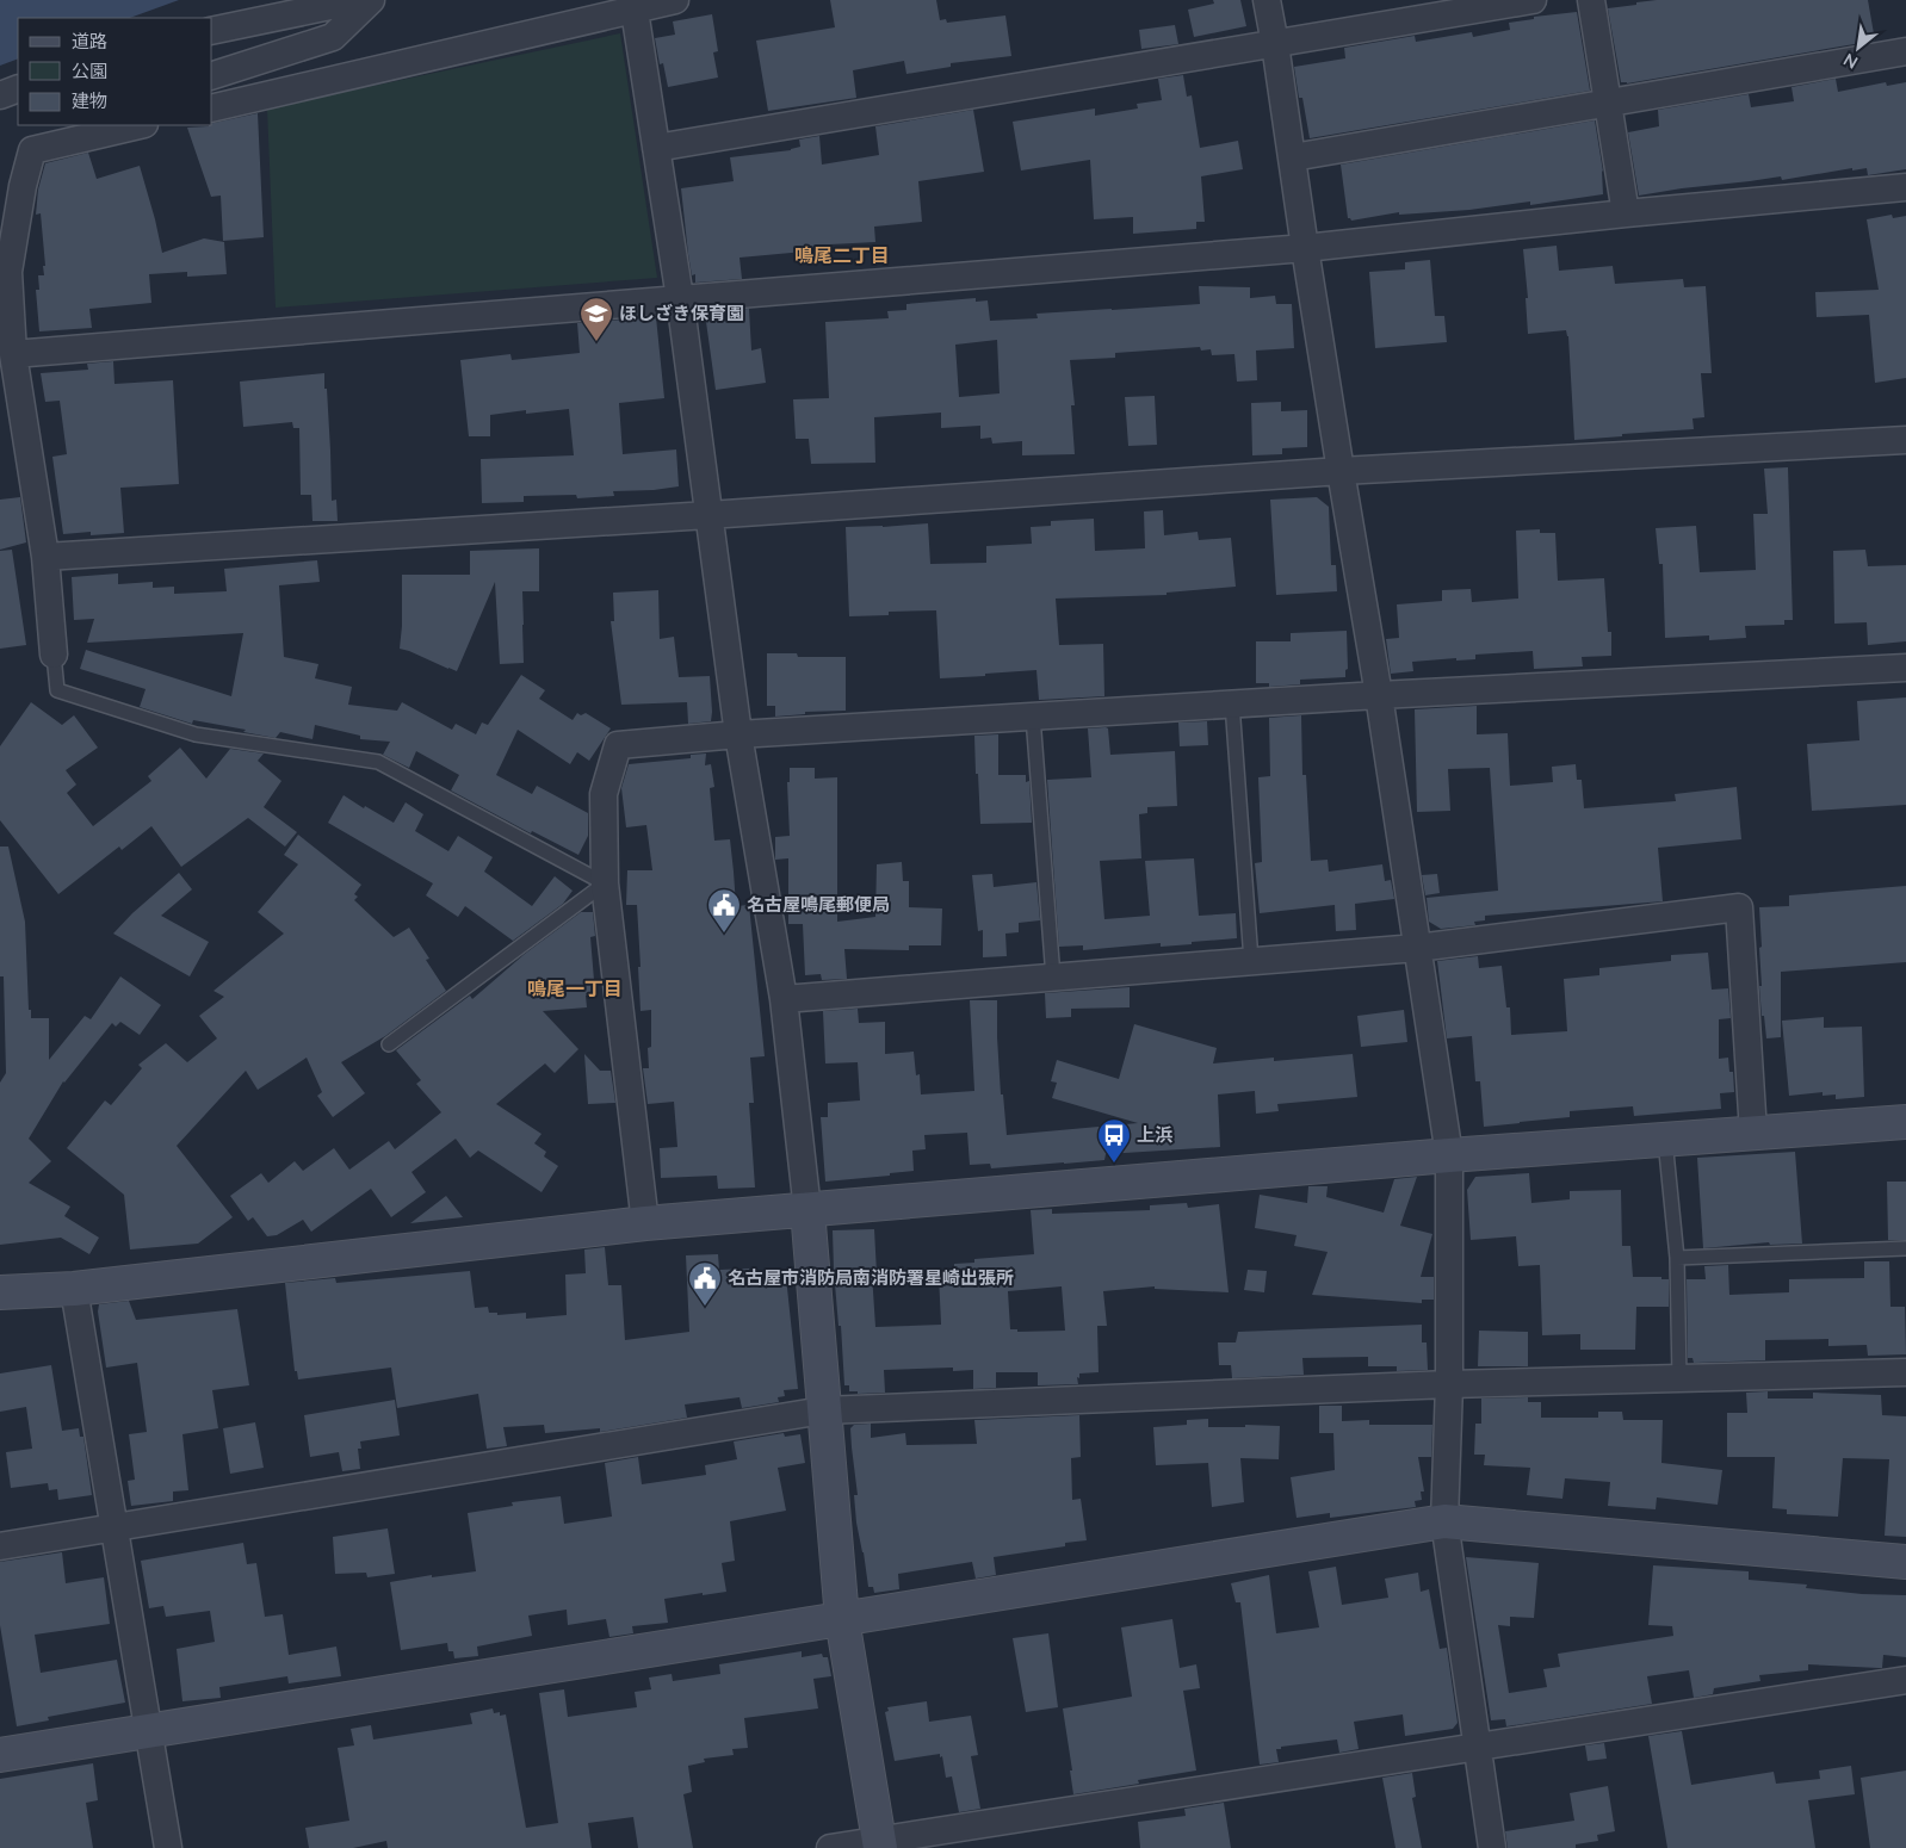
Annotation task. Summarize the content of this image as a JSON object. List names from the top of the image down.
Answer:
{
  "districts": ["鳴尾二丁目", "鳴尾一丁目"],
  "places": {
    "school or university": ["ほしざき保育園"],
    "public building": ["名古屋鳴尾郵便局", "名古屋市消防局南消防署星崎出張所"],
    "bus stop": ["上浜"]
  },
  "legend": ["道路", "公園", "建物"],
  "north": "bottom left"
}
